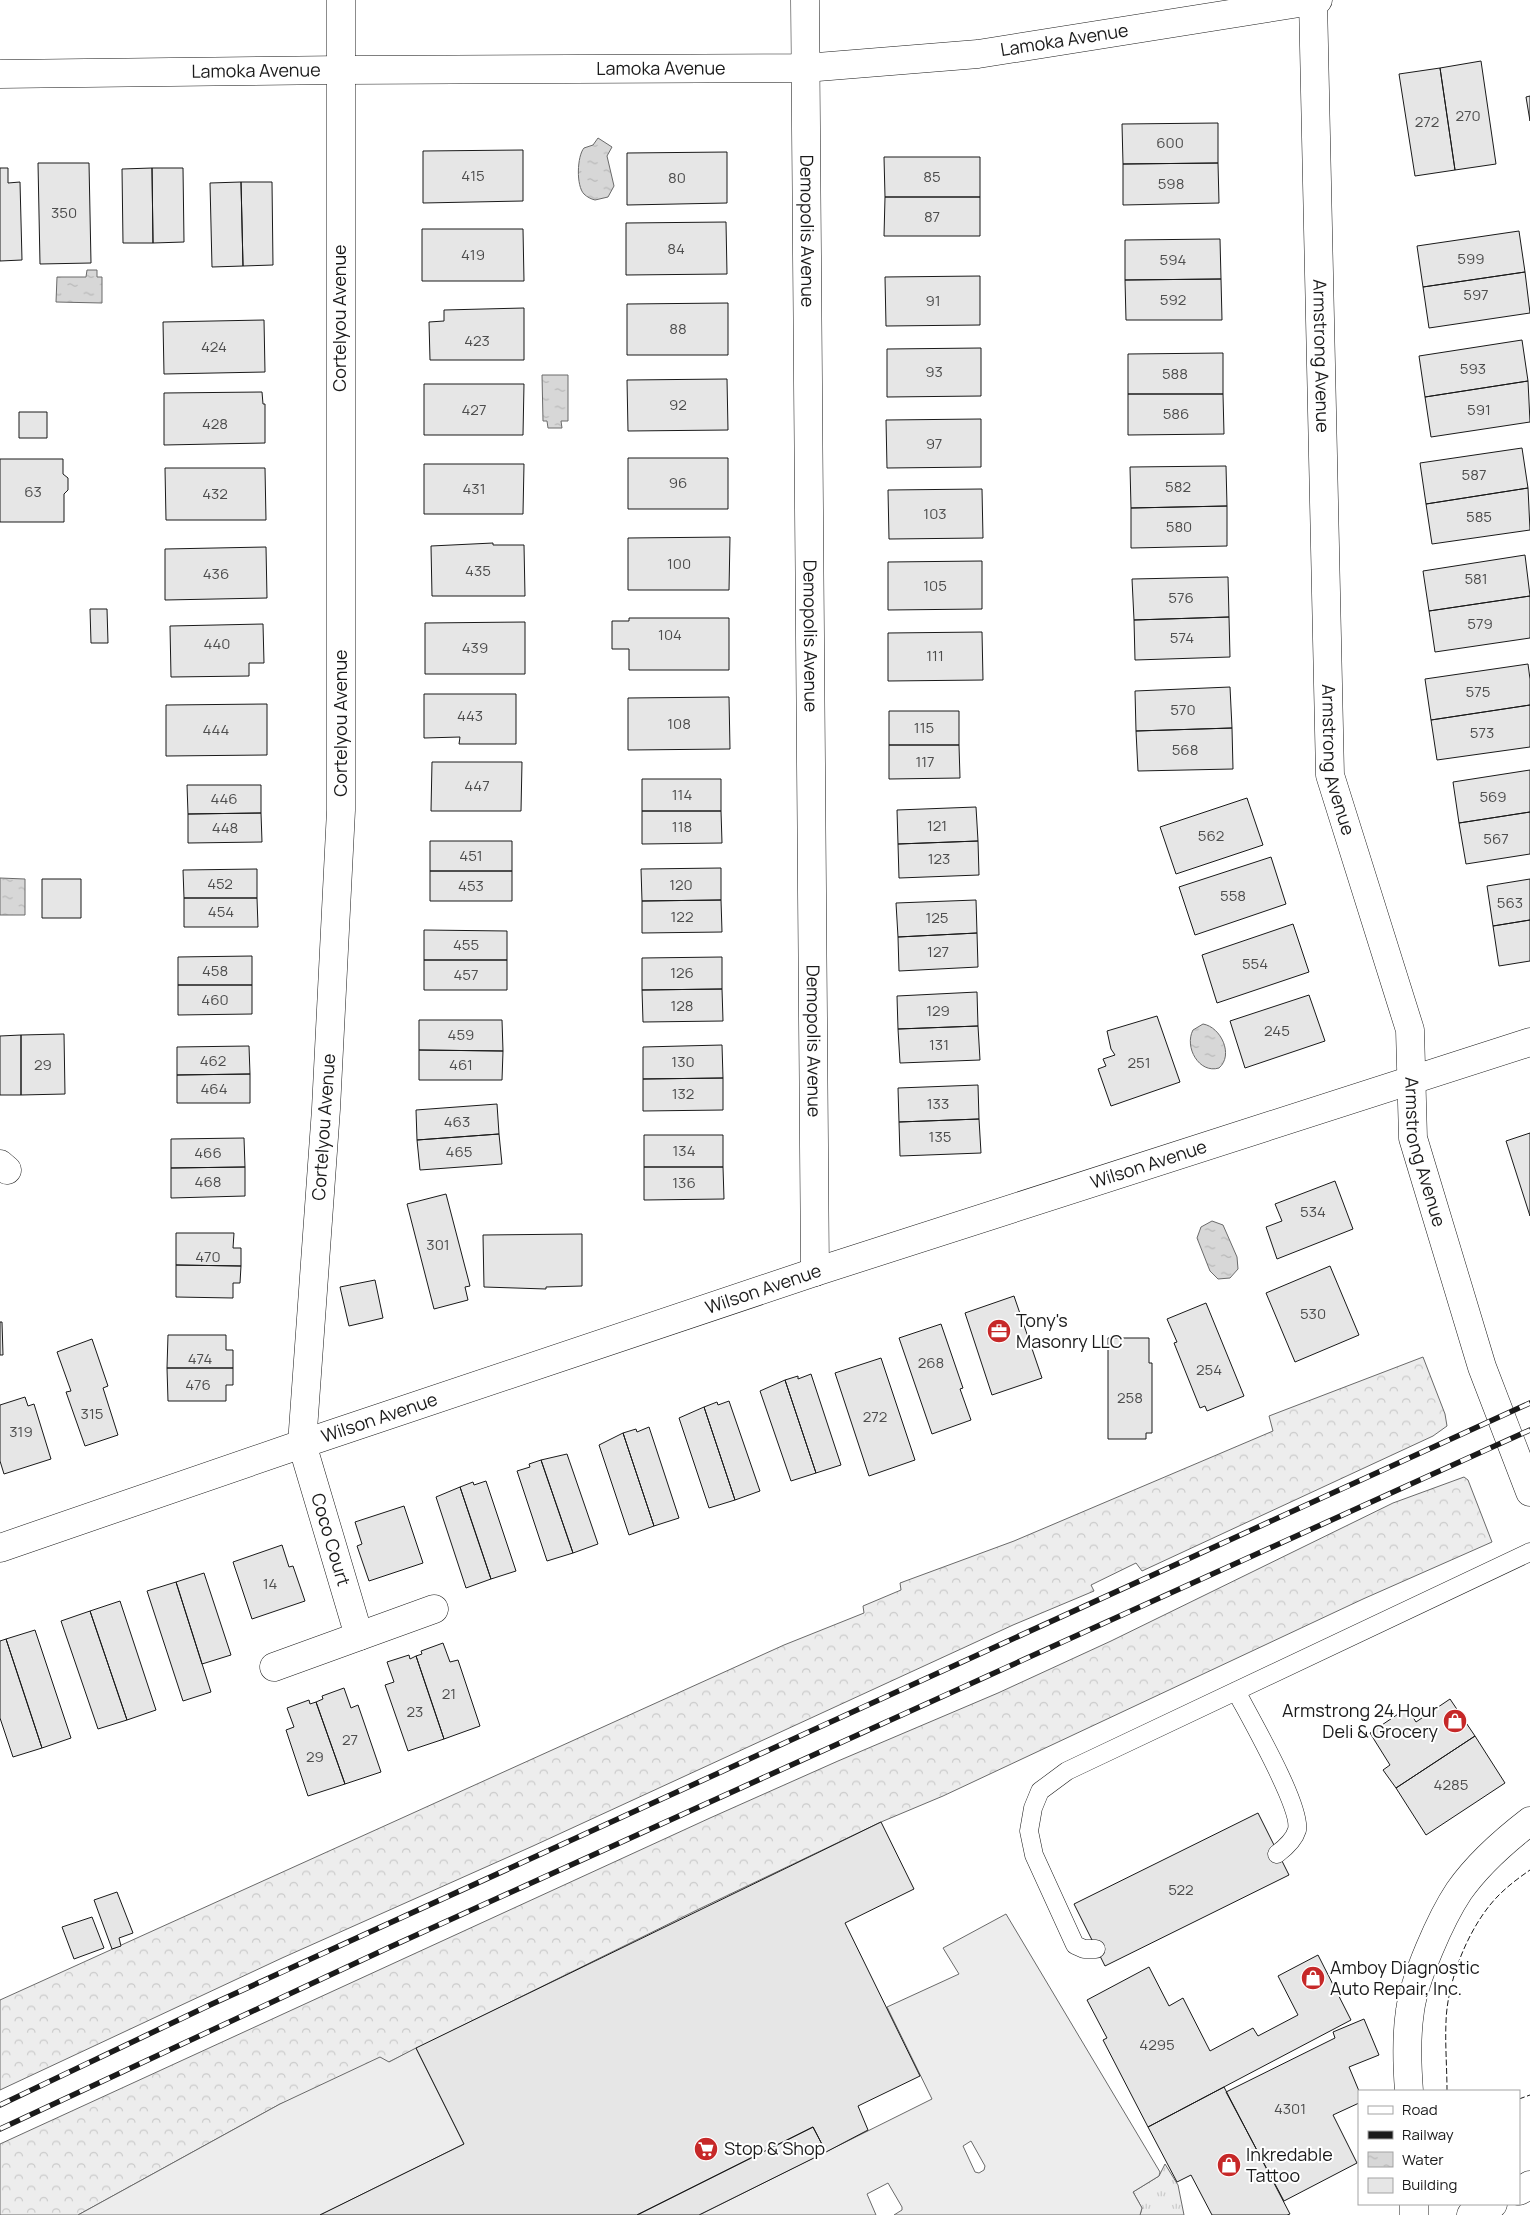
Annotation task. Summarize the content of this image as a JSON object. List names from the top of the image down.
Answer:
{
  "streets": {
    "street": [
      "Lamoka Avenue",
      "Demopolis Avenue",
      "Cortelyou Avenue",
      "Armstrong Avenue",
      "Wilson Avenue",
      "Coco Court"
    ]
  },
  "crossings": [
    ["Lamoka Avenue", "Demopolis Avenue"],
    ["Lamoka Avenue", "Cortelyou Avenue"],
    ["Lamoka Avenue", "Armstrong Avenue"],
    ["Demopolis Avenue", "Wilson Avenue"],
    ["Cortelyou Avenue", "Wilson Avenue"],
    ["Cortelyou Avenue", "Coco Court"],
    ["Armstrong Avenue", "Wilson Avenue"],
    ["Wilson Avenue", "Coco Court"]
  ],
  "places": {
    "office": ["Tony's Masonry LLC"],
    "shop": ["Armstrong 24 Hour Deli & Grocery", "Amboy Diagnostic Auto Repair, Inc.", "Inkredable Tattoo"],
    "supermarket": ["Stop & Shop"]
  },
  "house_numbers": [
    "270",
    "272",
    "600",
    "415",
    "85",
    "80",
    "598",
    "350",
    "87",
    "84",
    "419",
    "599",
    "594",
    "597",
    "592",
    "91",
    "88",
    "423",
    "424",
    "593",
    "93",
    "588",
    "92",
    "427",
    "591",
    "586",
    "428",
    "97",
    "587",
    "96",
    "582",
    "431",
    "63",
    "432",
    "103",
    "585",
    "580",
    "100",
    "435",
    "436",
    "581",
    "105",
    "576",
    "579",
    "104",
    "574",
    "440",
    "439",
    "111",
    "575",
    "570",
    "443",
    "108",
    "115",
    "444",
    "573",
    "568",
    "117",
    "447",
    "114",
    "569",
    "446",
    "121",
    "118",
    "448",
    "562",
    "567",
    "451",
    "123",
    "452",
    "120",
    "453",
    "558",
    "563",
    "454",
    "122",
    "125",
    "455",
    "127",
    "554",
    "458",
    "126",
    "457",
    "460",
    "128",
    "129",
    "245",
    "459",
    "131",
    "462",
    "130",
    "251",
    "29",
    "461",
    "464",
    "132",
    "133",
    "463",
    "135",
    "134",
    "465",
    "466",
    "468",
    "136",
    "534",
    "301",
    "470",
    "530",
    "474",
    "268",
    "254",
    "476",
    "258",
    "315",
    "272",
    "319",
    "14",
    "21",
    "23",
    "27",
    "29",
    "4285",
    "522",
    "4295",
    "4301"
  ],
  "legend": [
    "Road",
    "Railway",
    "Water",
    "Building"
  ]
}
